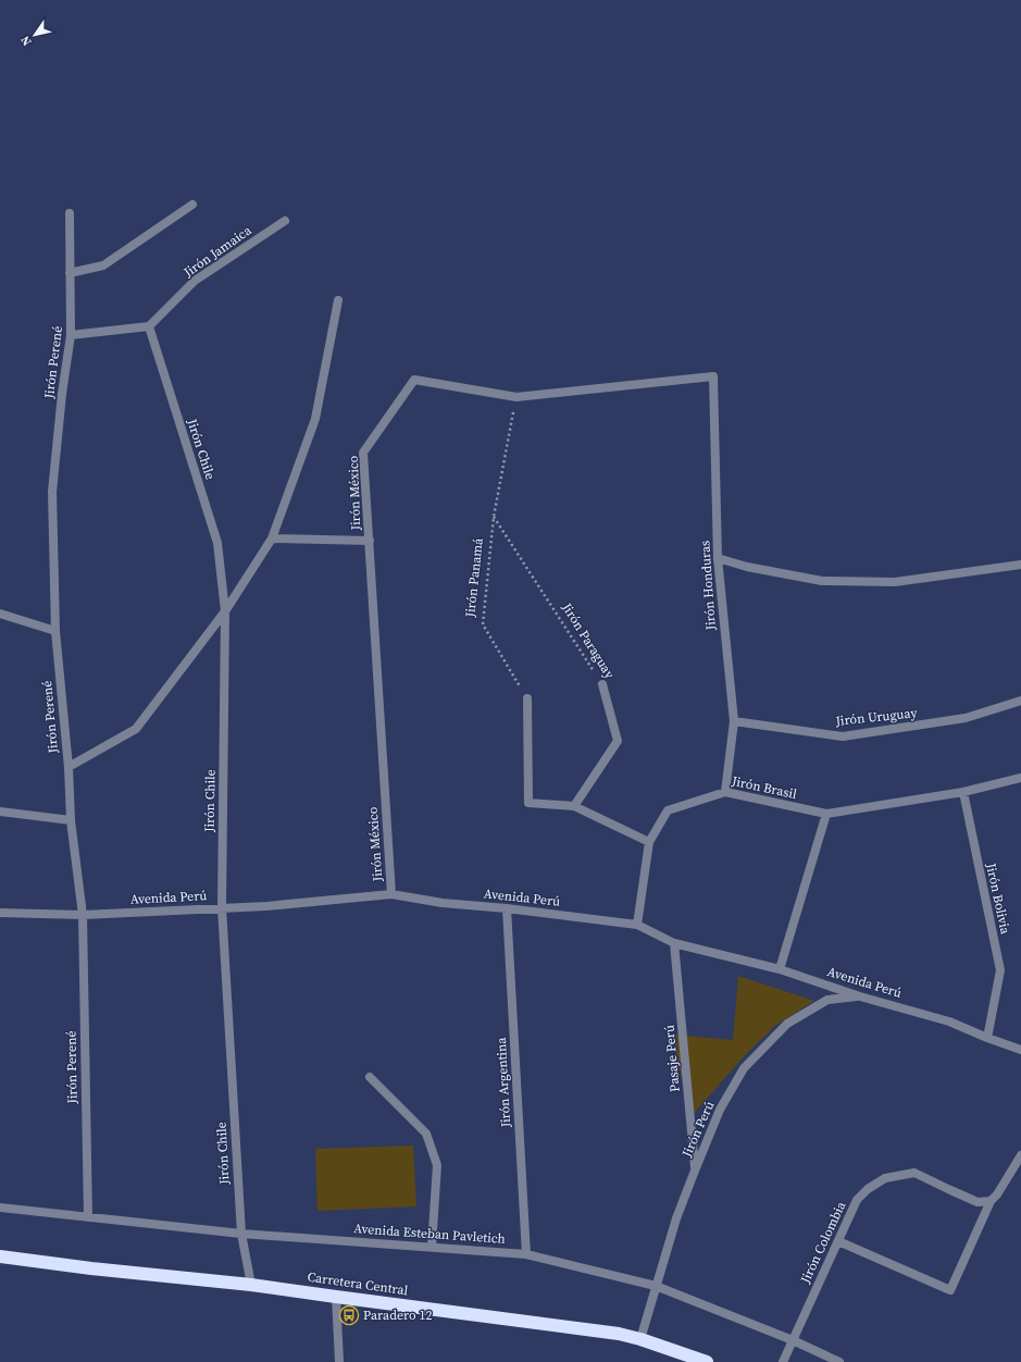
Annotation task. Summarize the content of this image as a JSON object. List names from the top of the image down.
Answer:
{
  "streets": {
    "highway": ["Carretera Central"],
    "street": [
      "Jirón Jamaica",
      "Jirón Perené",
      "Jirón Chile",
      "Jirón México",
      "Jirón Honduras",
      "Jirón Paraguay",
      "Jirón Uruguay",
      "Jirón Brasil",
      "Avenida Perú",
      "Jirón Bolivia",
      "Pasaje Perú",
      "Jirón Argentina",
      "Jirón Perú",
      "Avenida Esteban Pavletich",
      "Jirón Colombia"
    ],
    "path": ["Jirón Panamá"]
  },
  "crossings": [
    ["Jirón Jamaica", "Jirón Chile"],
    ["Jirón Perené", "Avenida Perú"],
    ["Jirón Perené", "Avenida Esteban Pavletich"],
    ["Jirón Chile", "Avenida Perú"],
    ["Jirón Chile", "Avenida Esteban Pavletich"],
    ["Jirón Chile", "Carretera Central"],
    ["Jirón México", "Jirón Panamá"],
    ["Jirón México", "Jirón Honduras"],
    ["Jirón México", "Avenida Perú"],
    ["Jirón Panamá", "Jirón Paraguay"],
    ["Jirón Honduras", "Jirón Uruguay"],
    ["Jirón Honduras", "Jirón Brasil"],
    ["Jirón Brasil", "Jirón Bolivia"],
    ["Avenida Perú", "Jirón Bolivia"],
    ["Avenida Perú", "Pasaje Perú"],
    ["Avenida Perú", "Jirón Argentina"],
    ["Avenida Perú", "Jirón Perú"],
    ["Pasaje Perú", "Jirón Perú"],
    ["Jirón Argentina", "Avenida Esteban Pavletich"],
    ["Jirón Perú", "Avenida Esteban Pavletich"],
    ["Jirón Perú", "Carretera Central"],
    ["Avenida Esteban Pavletich", "Jirón Colombia"]
  ],
  "places": {
    "bus stop": ["Paradero 12"]
  },
  "north": "bottom left"
}
